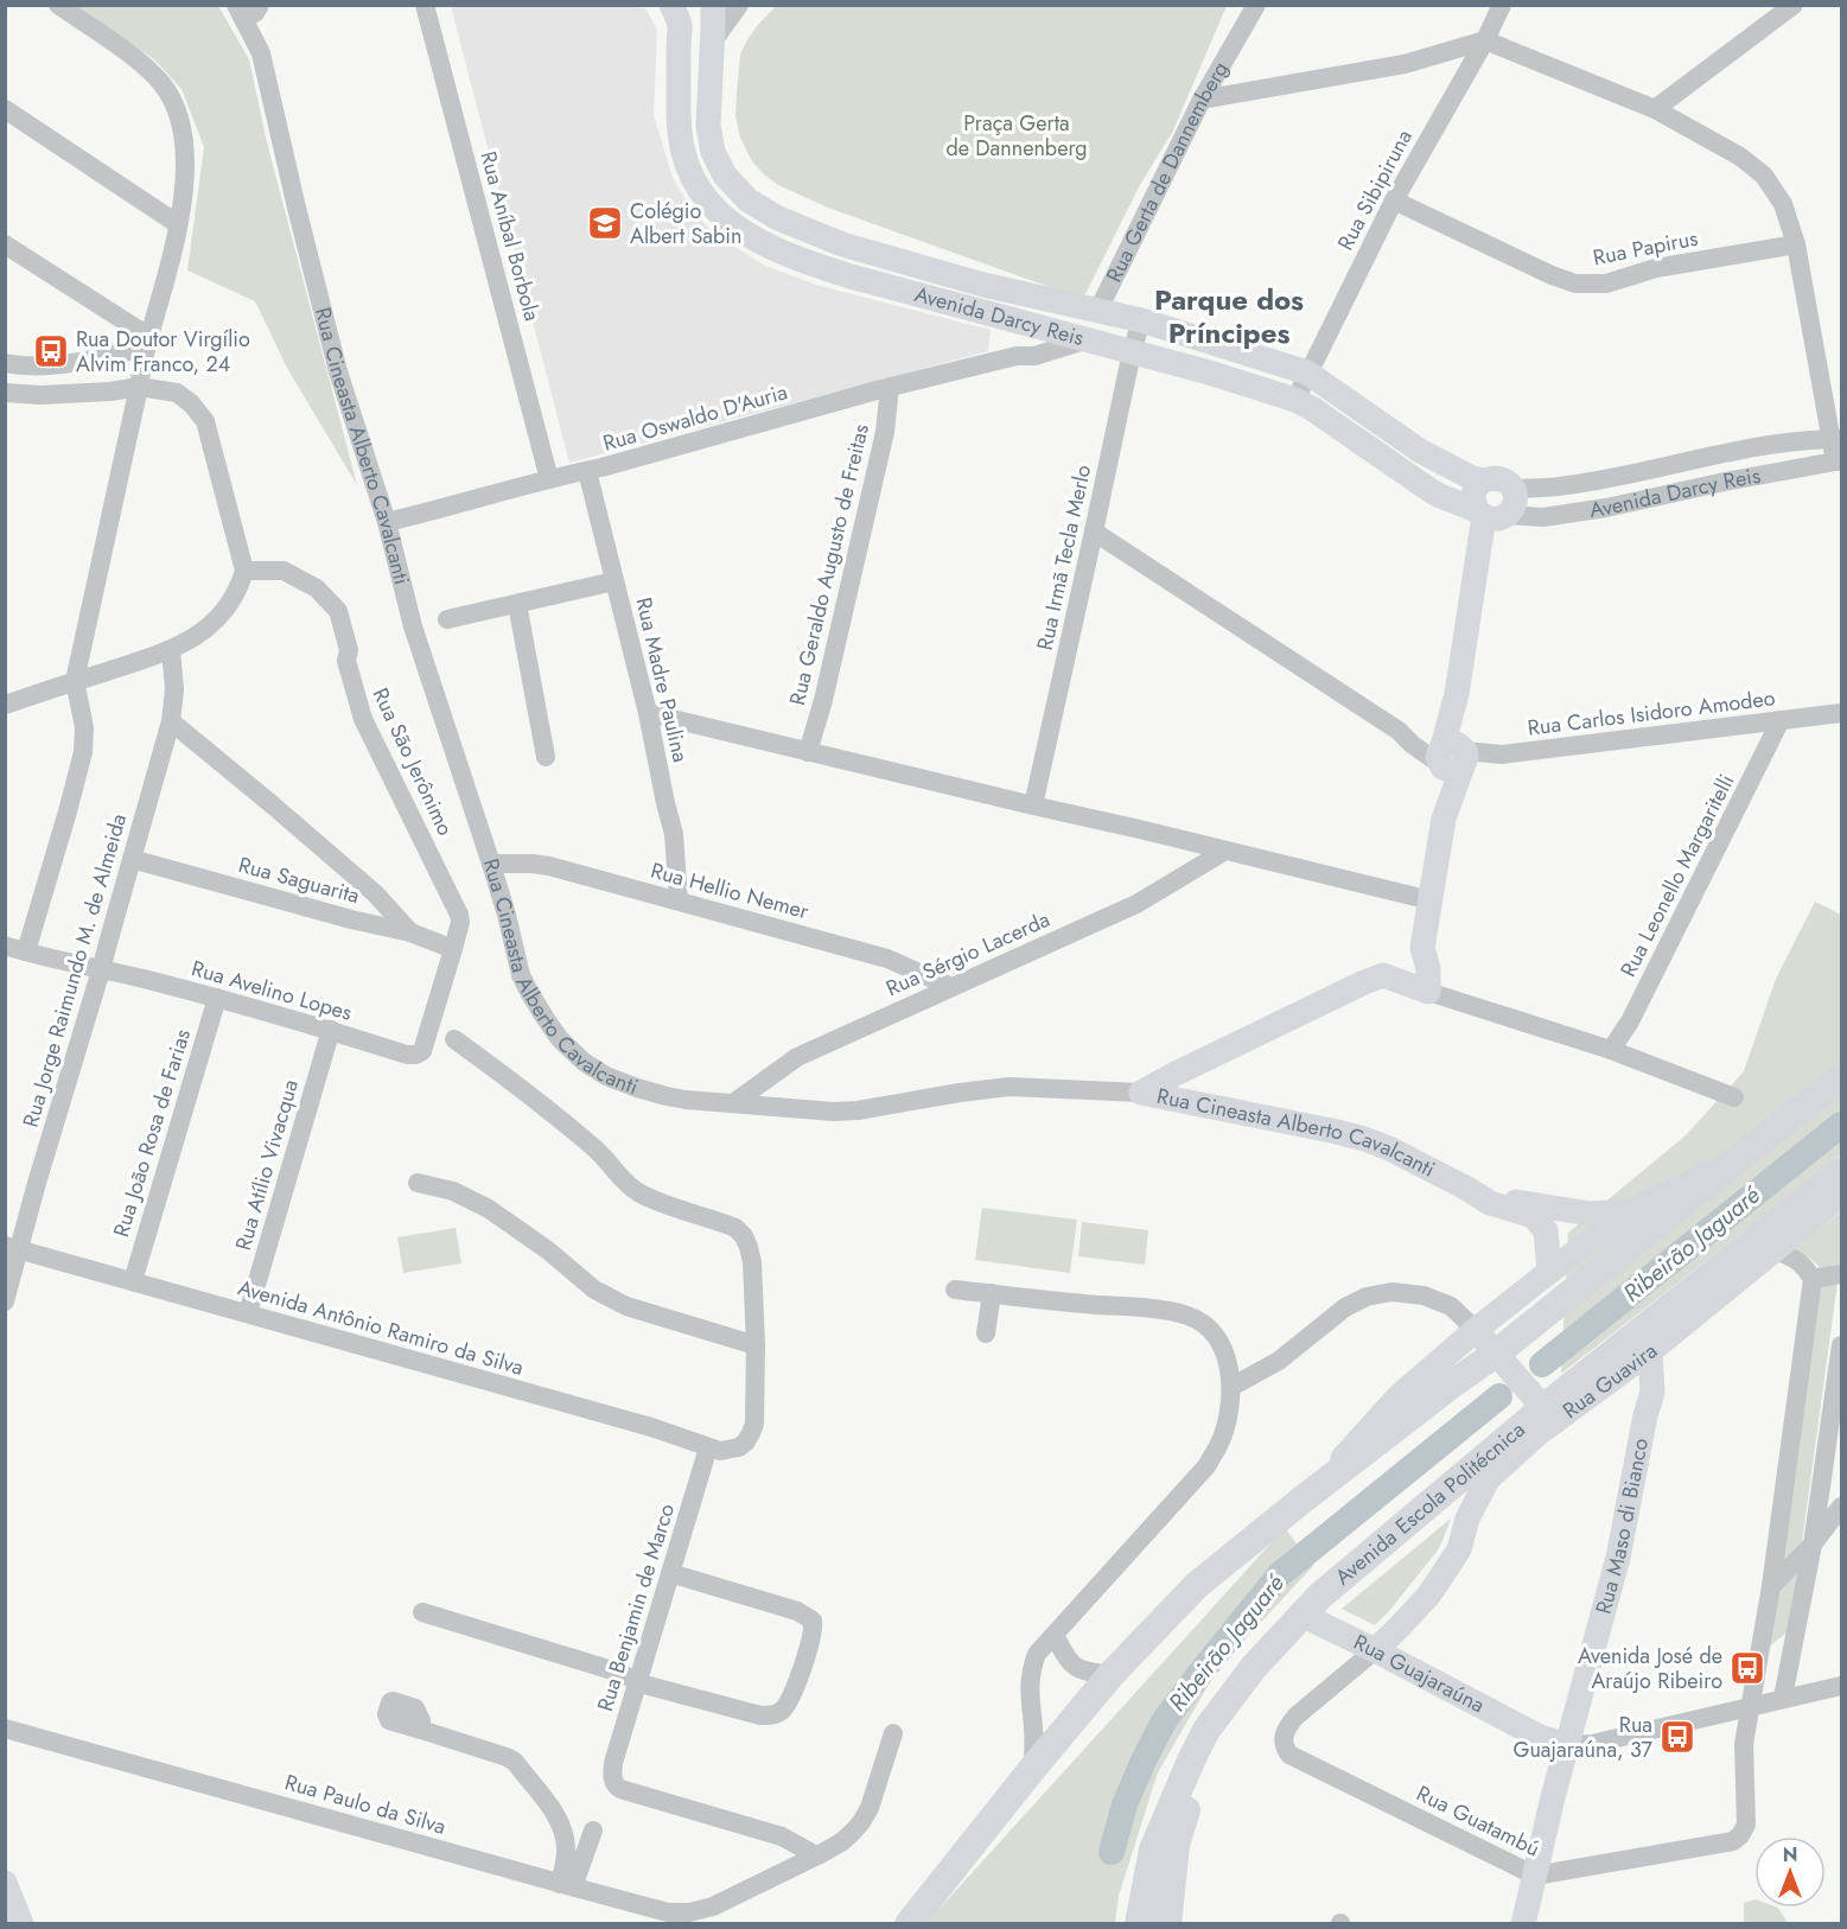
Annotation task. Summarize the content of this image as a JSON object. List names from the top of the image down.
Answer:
{
  "streets": {
    "highway": ["Avenida Escola Politécnica"],
    "main road": [
      "Rua Gerta de Dannemberg",
      "Avenida Darcy Reis",
      "Rua Cineasta Alberto Cavalcanti",
      "Rua Guavira",
      "Rua Maso di Bianco",
      "Rua Guajaraúna"
    ],
    "street": [
      "Rua Sibipiruna",
      "Rua Aníbal Borbola",
      "Rua Papirus",
      "Rua Oswaldo D'Auria",
      "Rua Irmã Tecla Merlo",
      "Rua Geraldo Augusto de Freitas",
      "Rua Madre Paulina",
      "Rua Carlos Isidoro Amodeo",
      "Rua São Jerônimo",
      "Rua Leonello Margaritelli",
      "Rua Saguarita",
      "Rua Hellio Nemer",
      "Rua Sérgio Lacerda",
      "Rua Jorge Raimundo M. de Almeida",
      "Rua Avelino Lopes",
      "Rua João Rosa de Farias",
      "Rua Atílio Vivacqua",
      "Avenida Antônio Ramiro da Silva",
      "Rua Benjamin de Marco",
      "Rua Paulo da Silva",
      "Rua Guatambú"
    ]
  },
  "crossings": [
    ["Rua Gerta de Dannemberg", "Avenida Darcy Reis"],
    ["Rua Gerta de Dannemberg", "Rua Oswaldo D'Auria"],
    ["Rua Sibipiruna", "Rua Papirus"],
    ["Rua Sibipiruna", "Avenida Darcy Reis"],
    ["Rua Aníbal Borbola", "Rua Oswaldo D'Auria"],
    ["Avenida Darcy Reis", "Rua Oswaldo D'Auria"],
    ["Avenida Darcy Reis", "Rua Irmã Tecla Merlo"],
    ["Rua Oswaldo D'Auria", "Rua Cineasta Alberto Cavalcanti"],
    ["Rua Oswaldo D'Auria", "Rua Geraldo Augusto de Freitas"],
    ["Rua Oswaldo D'Auria", "Rua Madre Paulina"],
    ["Rua Cineasta Alberto Cavalcanti", "Rua Hellio Nemer"],
    ["Rua Cineasta Alberto Cavalcanti", "Rua Sérgio Lacerda"],
    ["Rua Irmã Tecla Merlo", "Rua Carlos Isidoro Amodeo"],
    ["Rua Madre Paulina", "Rua Hellio Nemer"],
    ["Rua Carlos Isidoro Amodeo", "Rua Leonello Margaritelli"],
    ["Rua São Jerônimo", "Rua Saguarita"],
    ["Rua São Jerônimo", "Rua Avelino Lopes"],
    ["Rua Saguarita", "Rua Jorge Raimundo M. de Almeida"],
    ["Rua Saguarita", "Rua Avelino Lopes"],
    ["Rua Hellio Nemer", "Rua Sérgio Lacerda"],
    ["Rua Jorge Raimundo M. de Almeida", "Rua Avelino Lopes"],
    ["Rua Jorge Raimundo M. de Almeida", "Avenida Antônio Ramiro da Silva"],
    ["Rua Avelino Lopes", "Rua João Rosa de Farias"],
    ["Rua Avelino Lopes", "Rua Atílio Vivacqua"],
    ["Rua João Rosa de Farias", "Avenida Antônio Ramiro da Silva"],
    ["Rua Atílio Vivacqua", "Avenida Antônio Ramiro da Silva"],
    ["Avenida Antônio Ramiro da Silva", "Rua Benjamin de Marco"],
    ["Rua Guavira", "Avenida Escola Politécnica"],
    ["Rua Guavira", "Rua Maso di Bianco"],
    ["Rua Guavira", "Rua Guajaraúna"],
    ["Rua Guavira", "Rua Guatambú"],
    ["Avenida Escola Politécnica", "Rua Guajaraúna"],
    ["Rua Maso di Bianco", "Rua Guajaraúna"],
    ["Rua Maso di Bianco", "Rua Guatambú"],
    ["Rua Benjamin de Marco", "Rua Paulo da Silva"],
    ["Rua Guajaraúna", "Rua Guatambú"]
  ],
  "districts": ["Parque dos Príncipes"],
  "water": ["Ribeirão Jaguaré"],
  "parks": ["Praça Gerta de Dannenberg"],
  "places": {
    "school or university": ["Colégio Albert Sabin"],
    "bus stop": ["Rua Doutor Virgílio Alvim Franco, 24", "Avenida José de Araújo Ribeiro", "Rua Guajaraúna, 37"]
  },
  "north": "top"
}
